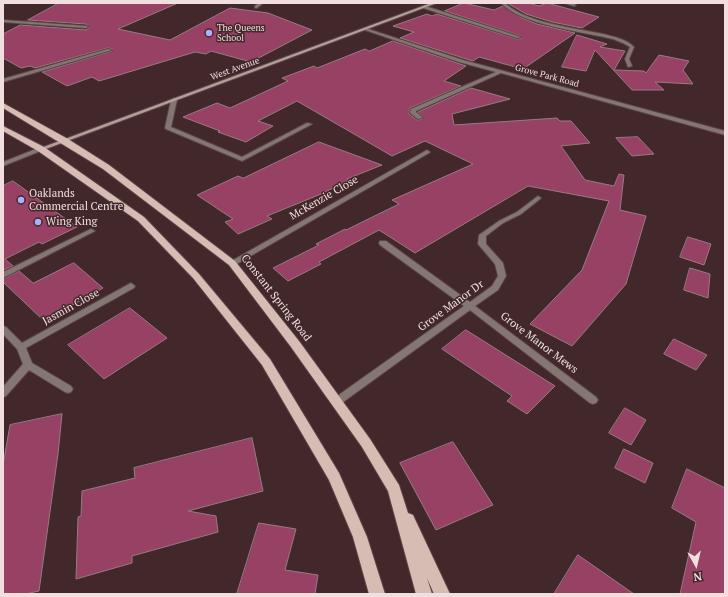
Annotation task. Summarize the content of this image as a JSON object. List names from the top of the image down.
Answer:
{
  "streets": {
    "main road": ["Constant Spring Road"],
    "street": [
      "West Avenue",
      "Grove Park Road",
      "McKenzie Close",
      "Grove Manor Dr",
      "Jasmin Close",
      "Grove Manor Mews"
    ]
  },
  "crossings": [
    ["West Avenue", "Grove Park Road"],
    ["West Avenue", "Constant Spring Road"],
    ["McKenzie Close", "Constant Spring Road"],
    ["Constant Spring Road", "Grove Manor Dr"],
    ["Grove Manor Dr", "Grove Manor Mews"]
  ],
  "places": ["The Queens School", "Oaklands Commercial Centre", "Wing King"],
  "north": "bottom"
}
